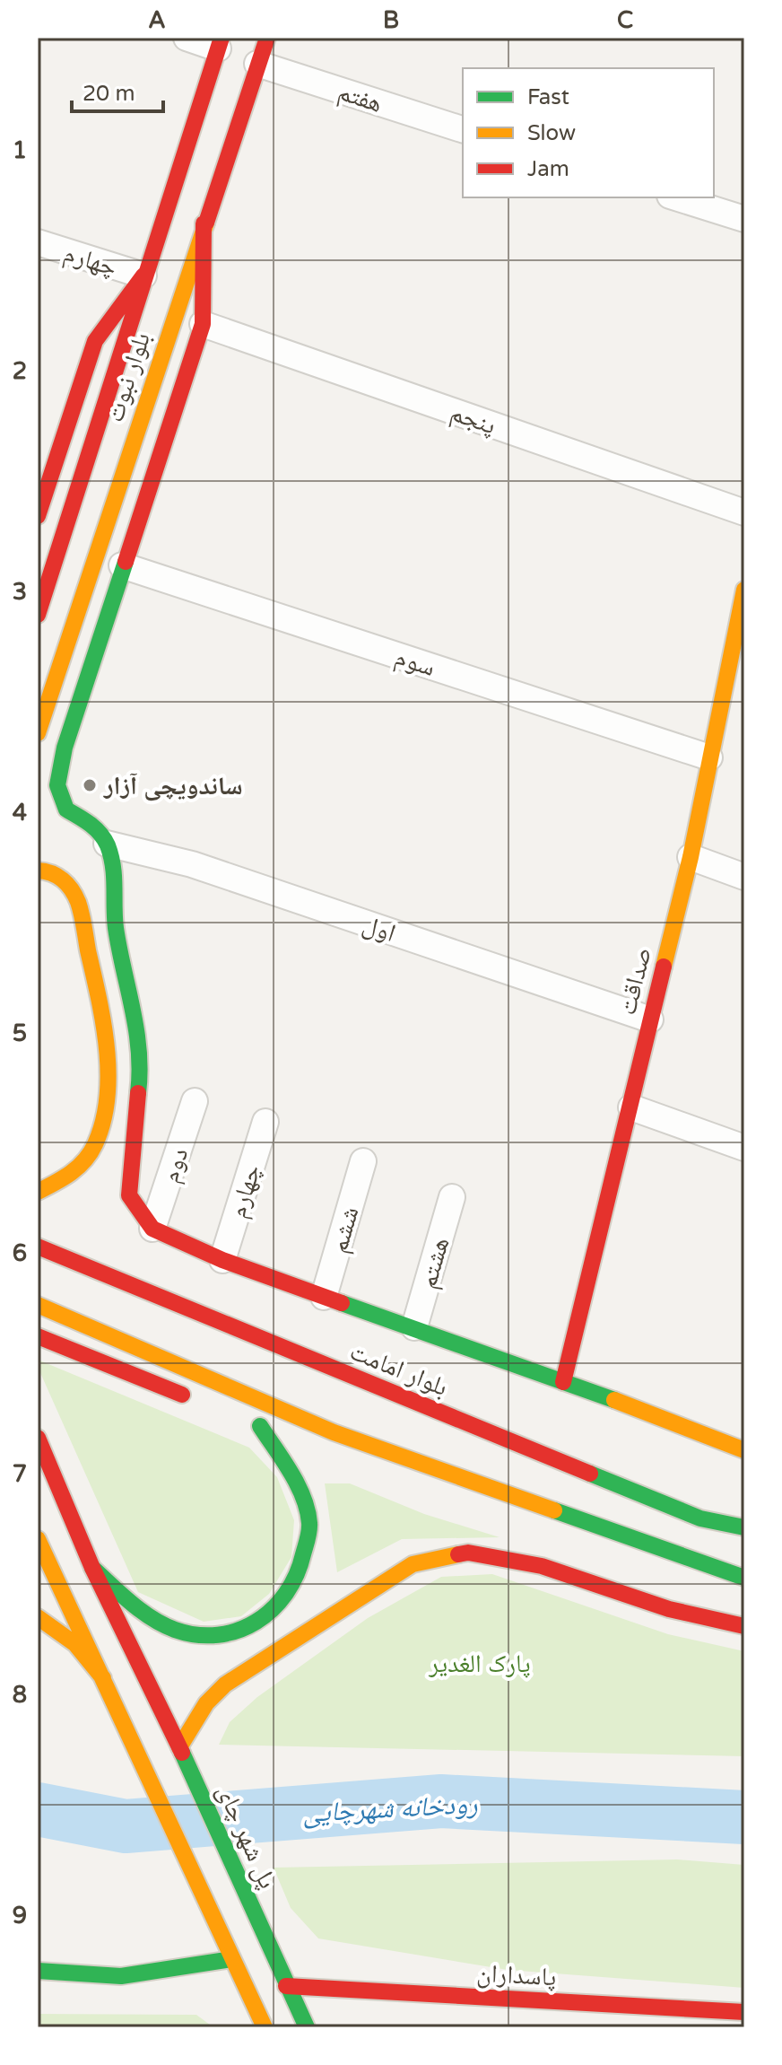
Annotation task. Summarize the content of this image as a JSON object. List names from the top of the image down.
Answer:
{
  "streets": {
    "main road": [
      "بلوار نبوت",
      "صداقت",
      "بلوار امامت",
      "پل شهر چای",
      "پاسداران"
    ],
    "street": [
      "هفتم",
      "چهارم",
      "پنجم",
      "سوم",
      "اول",
      "دوم",
      "ششم",
      "هشتم"
    ]
  },
  "crossings": [
    ["هفتم", "بلوار نبوت"],
    ["چهارم", "بلوار نبوت"],
    ["سوم", "صداقت"],
    ["اول", "صداقت"],
    ["پل شهر چای", "پاسداران"]
  ],
  "water": ["رودخانه شهرچایی"],
  "parks": ["پارک الغدیر"],
  "places": ["ساندویچی آزار"],
  "legend": ["Fast", "Slow", "Jam"],
  "scale_bar": "20 m",
  "grid": {
    "columns": ["A", "B", "C"],
    "rows": [
      "1",
      "2",
      "3",
      "4",
      "5",
      "6",
      "7",
      "8",
      "9"
    ]
  }
}
